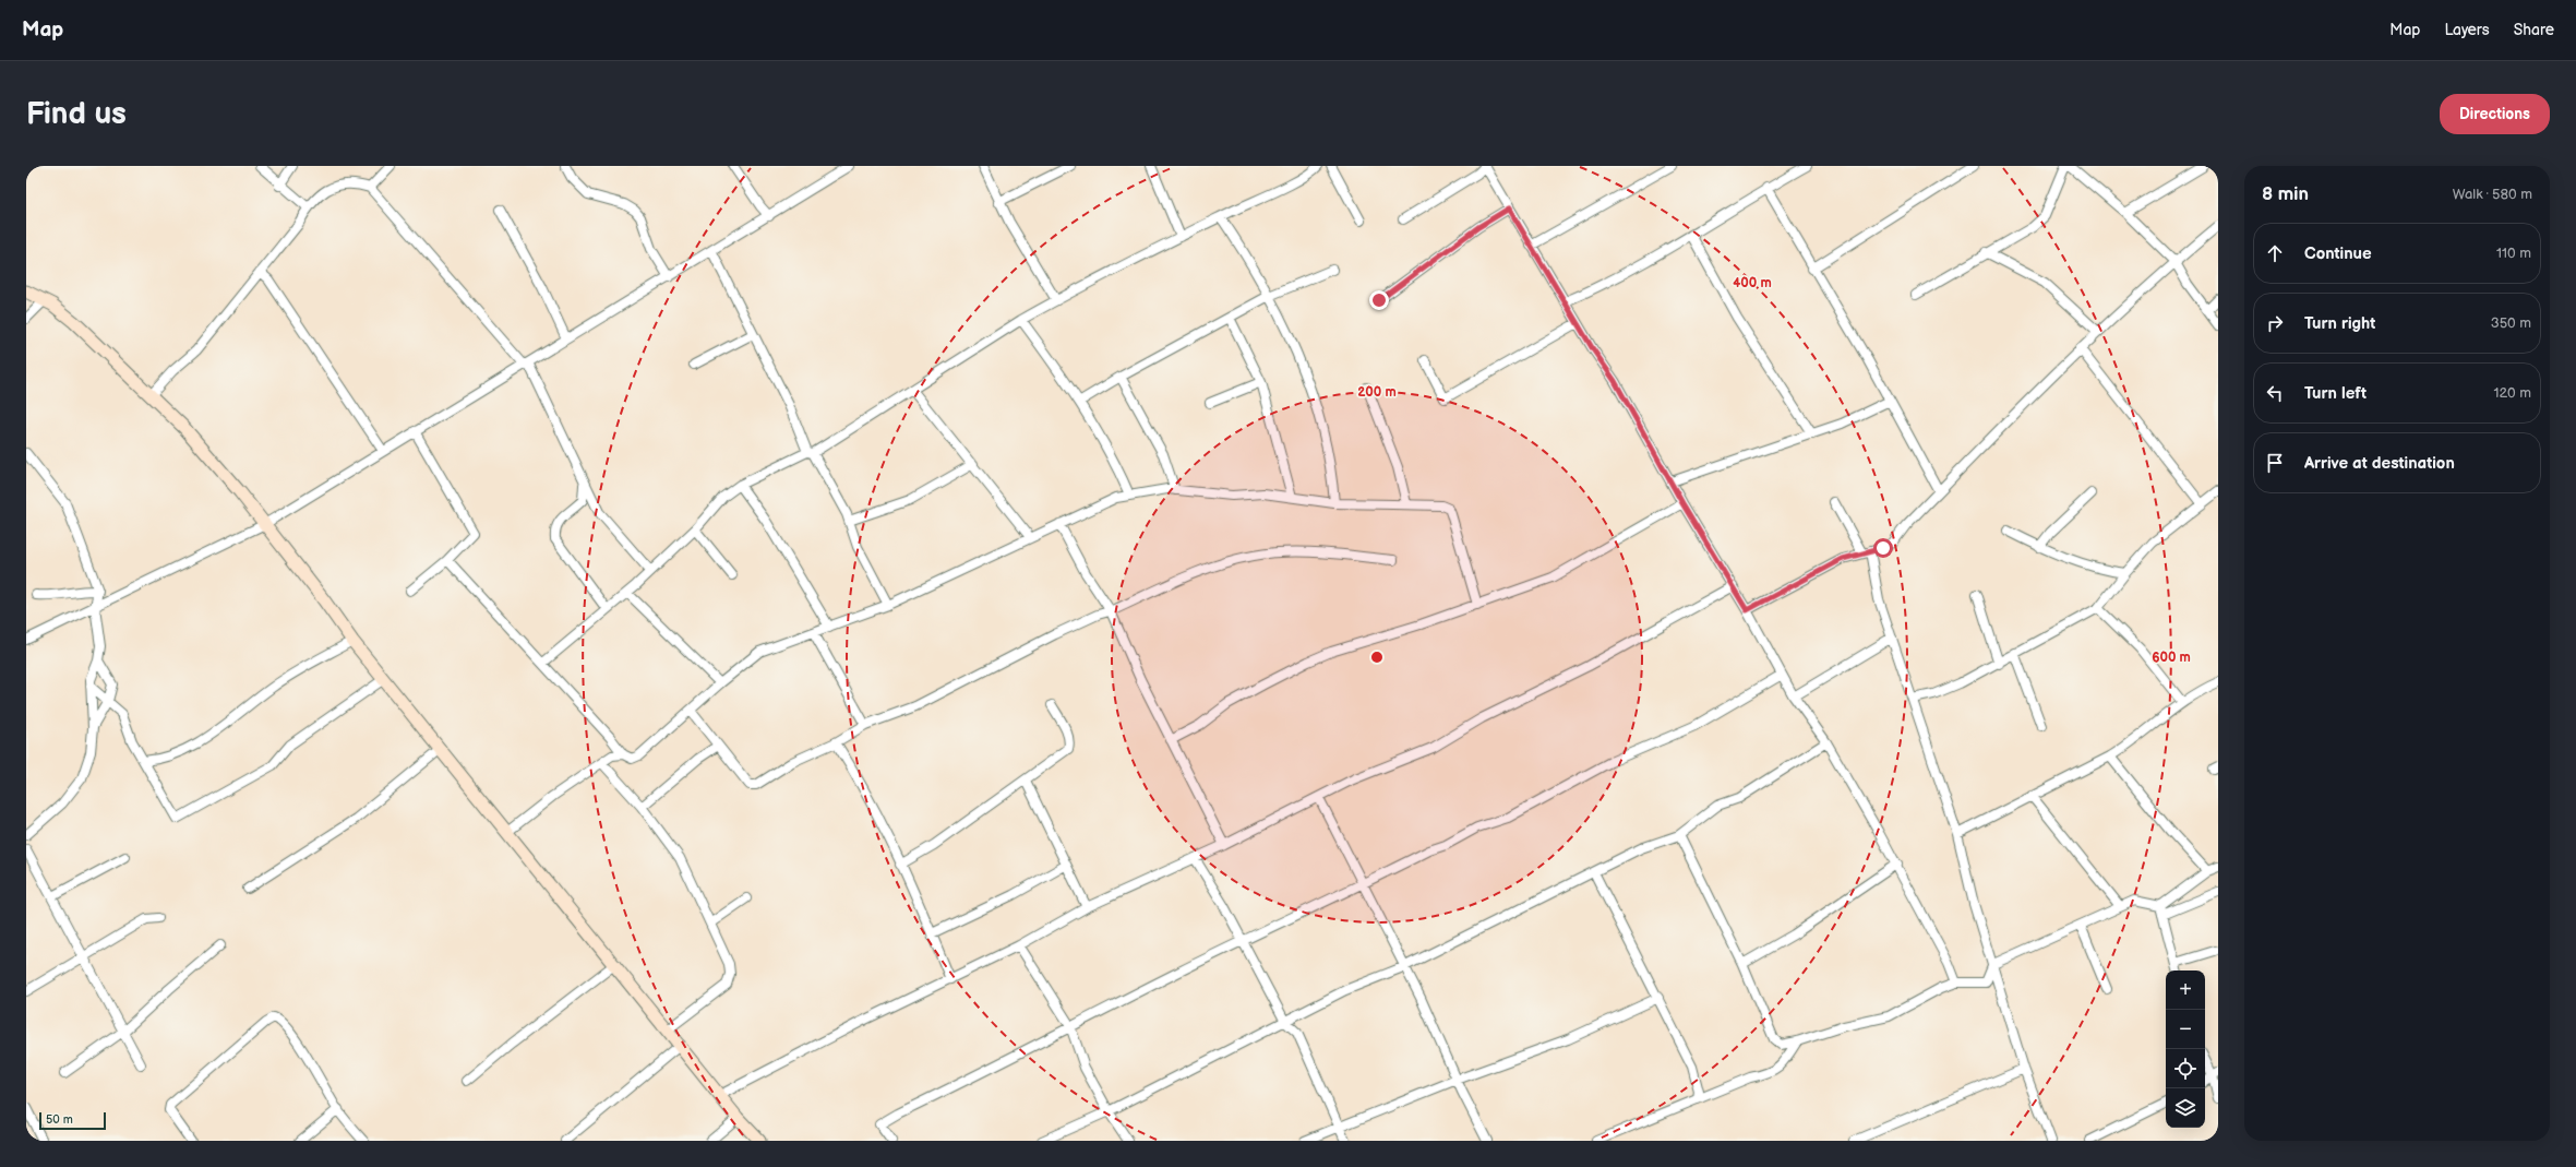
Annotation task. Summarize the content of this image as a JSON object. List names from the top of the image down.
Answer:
{
  "scale_bar": "50 m",
  "page": {
    "header": "Map",
    "nav": ["Map", "Layers", "Share"],
    "buttons": "Directions",
    "title": "Find us",
    "heading": ["8 min", "Walk · 580 m"],
    "list": [
      ["Continue", "110 m"],
      ["Turn right", "350 m"],
      ["Turn left", "120 m"],
      "Arrive at destination"
    ],
    "map_buttons": ["+", "−"],
    "scale": "50 m"
  },
  "rings": ["400 m", "200 m", "600 m"]
}
